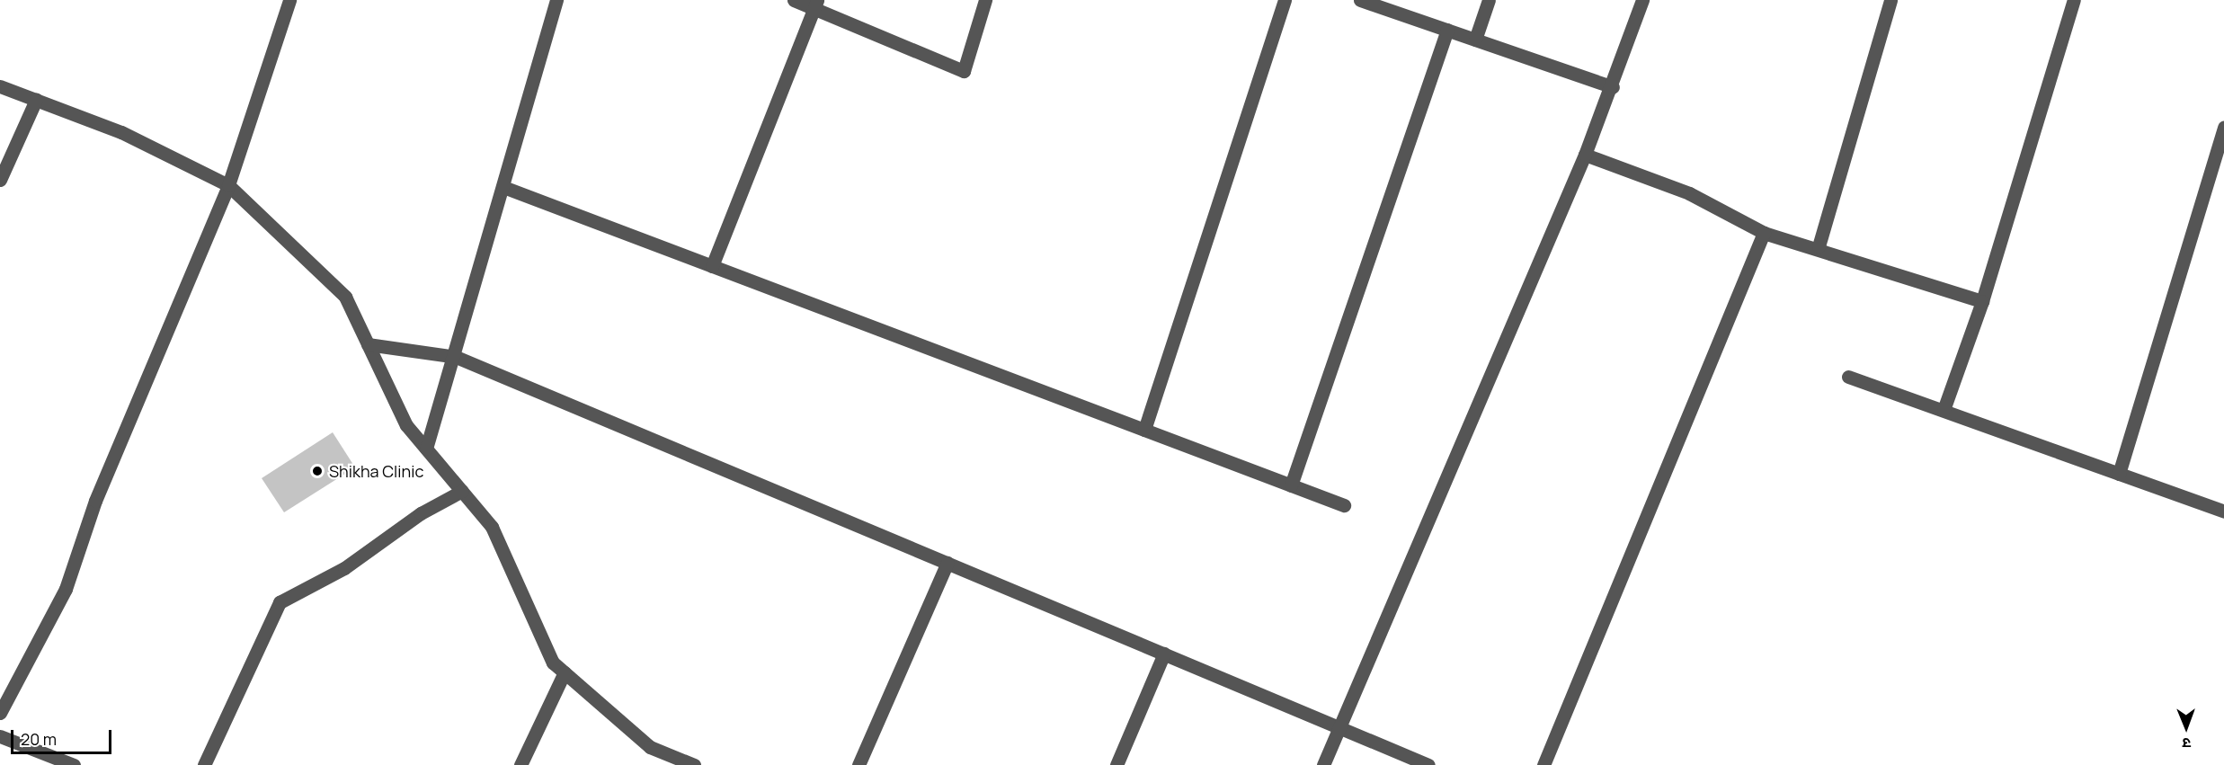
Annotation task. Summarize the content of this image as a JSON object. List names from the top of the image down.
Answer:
{
  "places": ["Shikha Clinic"],
  "scale_bar": "20 m",
  "north": "bottom"
}
